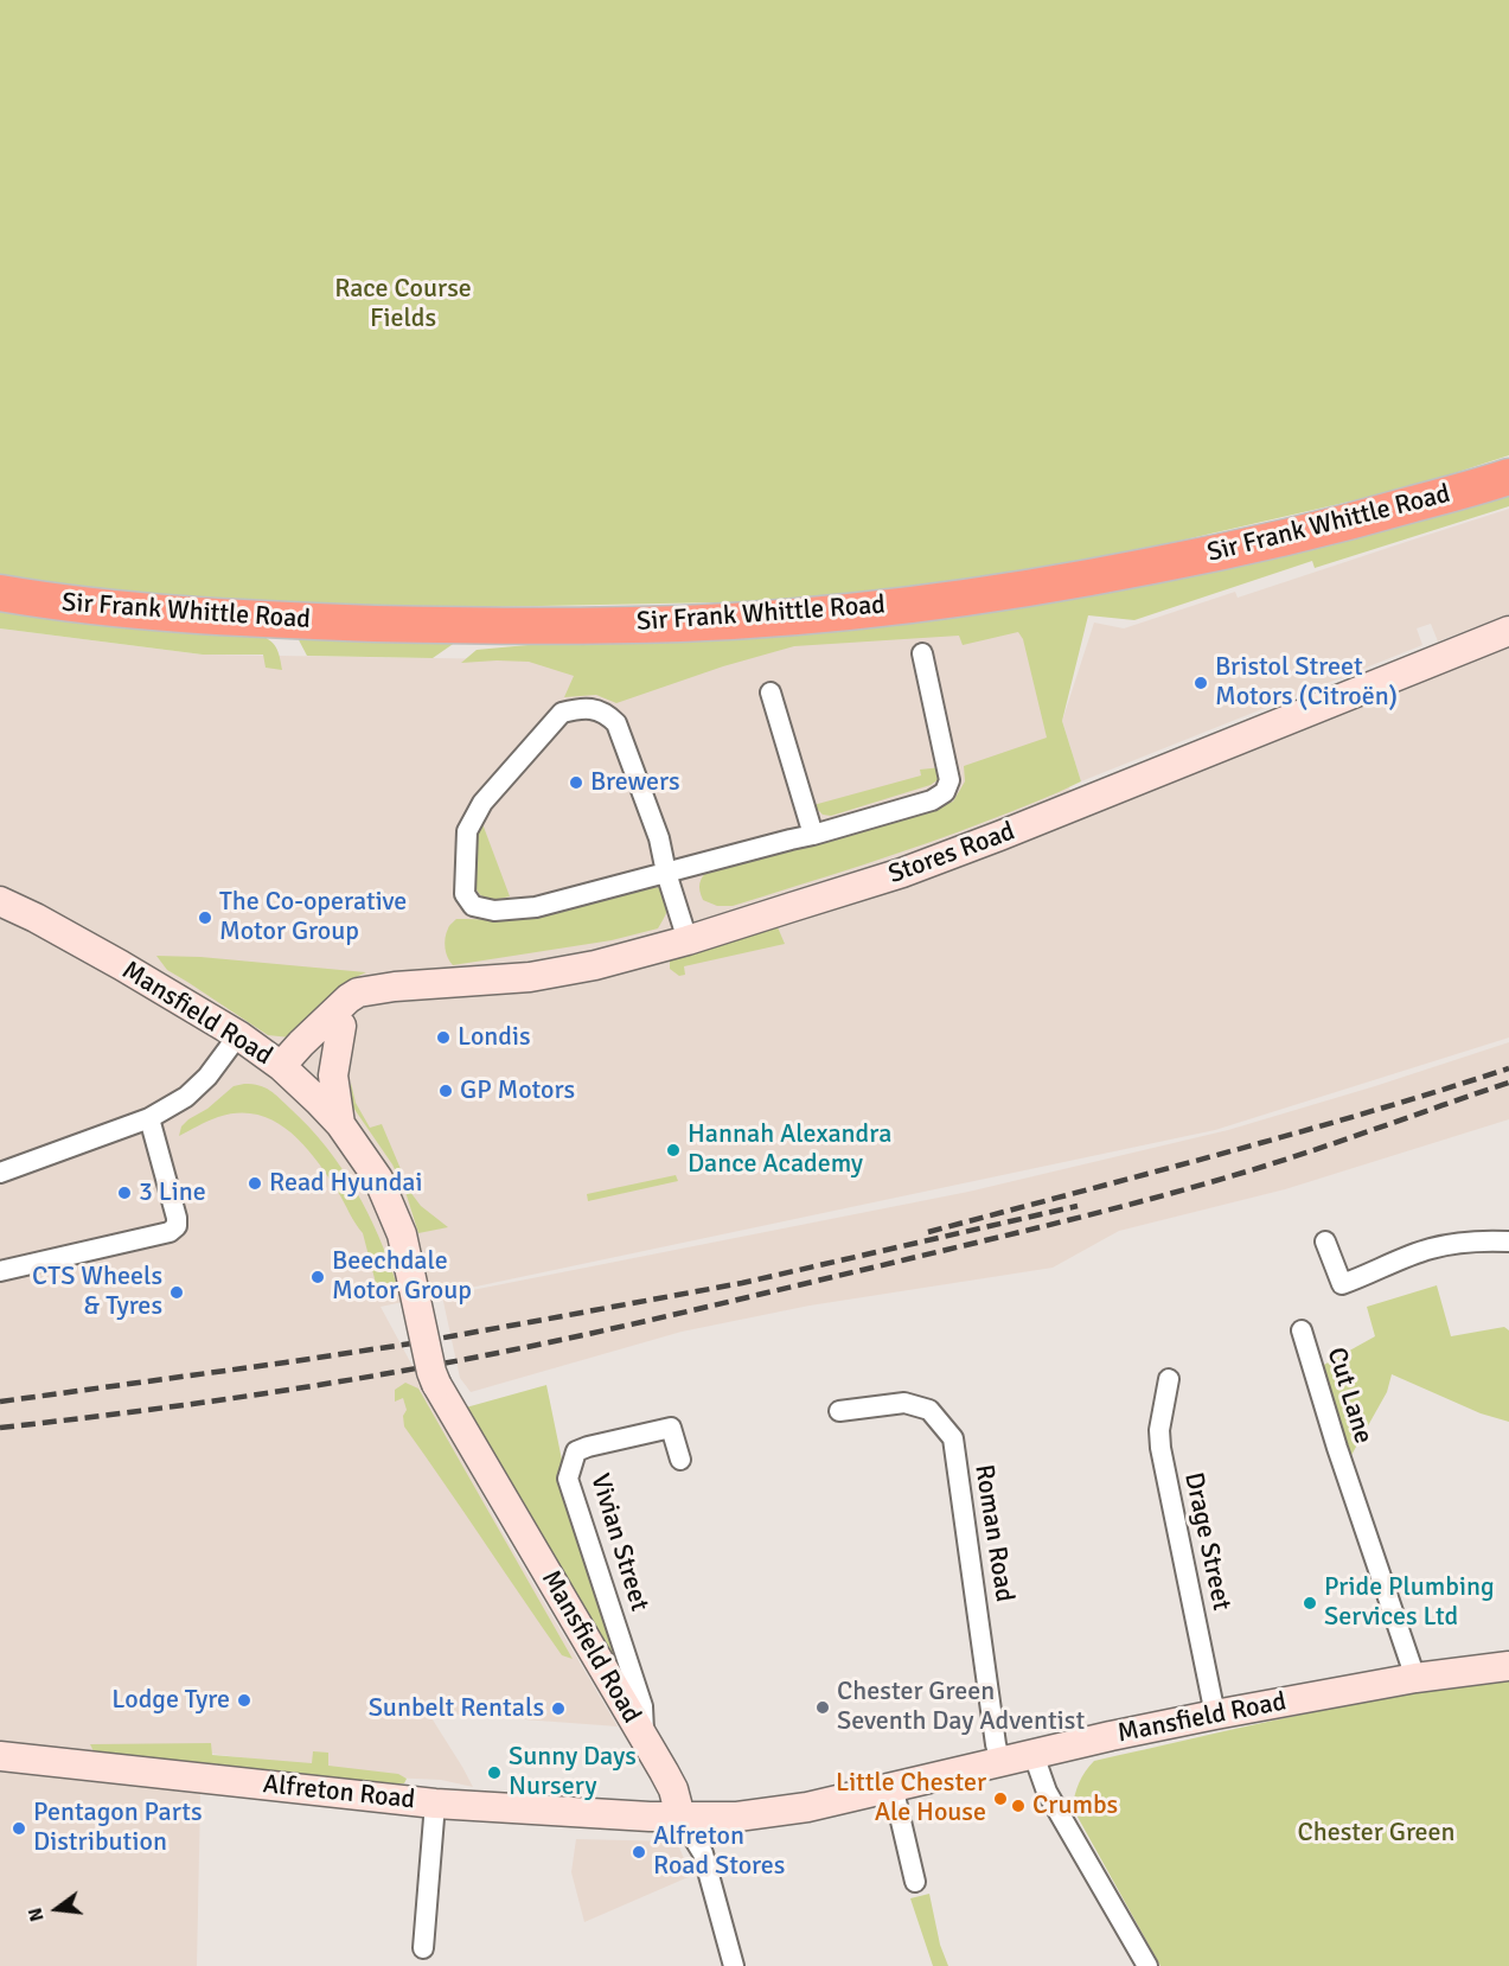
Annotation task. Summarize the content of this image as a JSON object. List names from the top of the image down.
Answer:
{
  "streets": {
    "highway": ["Sir Frank Whittle Road"],
    "street": [
      "Stores Road",
      "Mansfield Road",
      "Cut Lane",
      "Roman Road",
      "Drage Street",
      "Vivian Street",
      "Alfreton Road"
    ]
  },
  "crossings": [
    ["Stores Road", "Mansfield Road"],
    ["Mansfield Road", "Cut Lane"],
    ["Mansfield Road", "Roman Road"],
    ["Mansfield Road", "Drage Street"],
    ["Mansfield Road", "Vivian Street"],
    ["Mansfield Road", "Alfreton Road"]
  ],
  "parks": ["Race Course Fields", "Chester Green"],
  "places": [
    "Bristol Street Motors (Citroën)",
    "Brewers",
    "The Co-operative Motor Group",
    "Londis",
    "GP Motors",
    "Hannah Alexandra Dance Academy",
    "Read Hyundai",
    "3 Line",
    "Beechdale Motor Group",
    "CTS Wheels & Tyres",
    "Pride Plumbing Services Ltd",
    "Lodge Tyre",
    "Chester Green Seventh Day Adventist",
    "Sunbelt Rentals",
    "Sunny Days Nursery",
    "Little Chester Ale House",
    "Crumbs",
    "Pentagon Parts Distribution",
    "Alfreton Road Stores"
  ],
  "north": "left"
}
